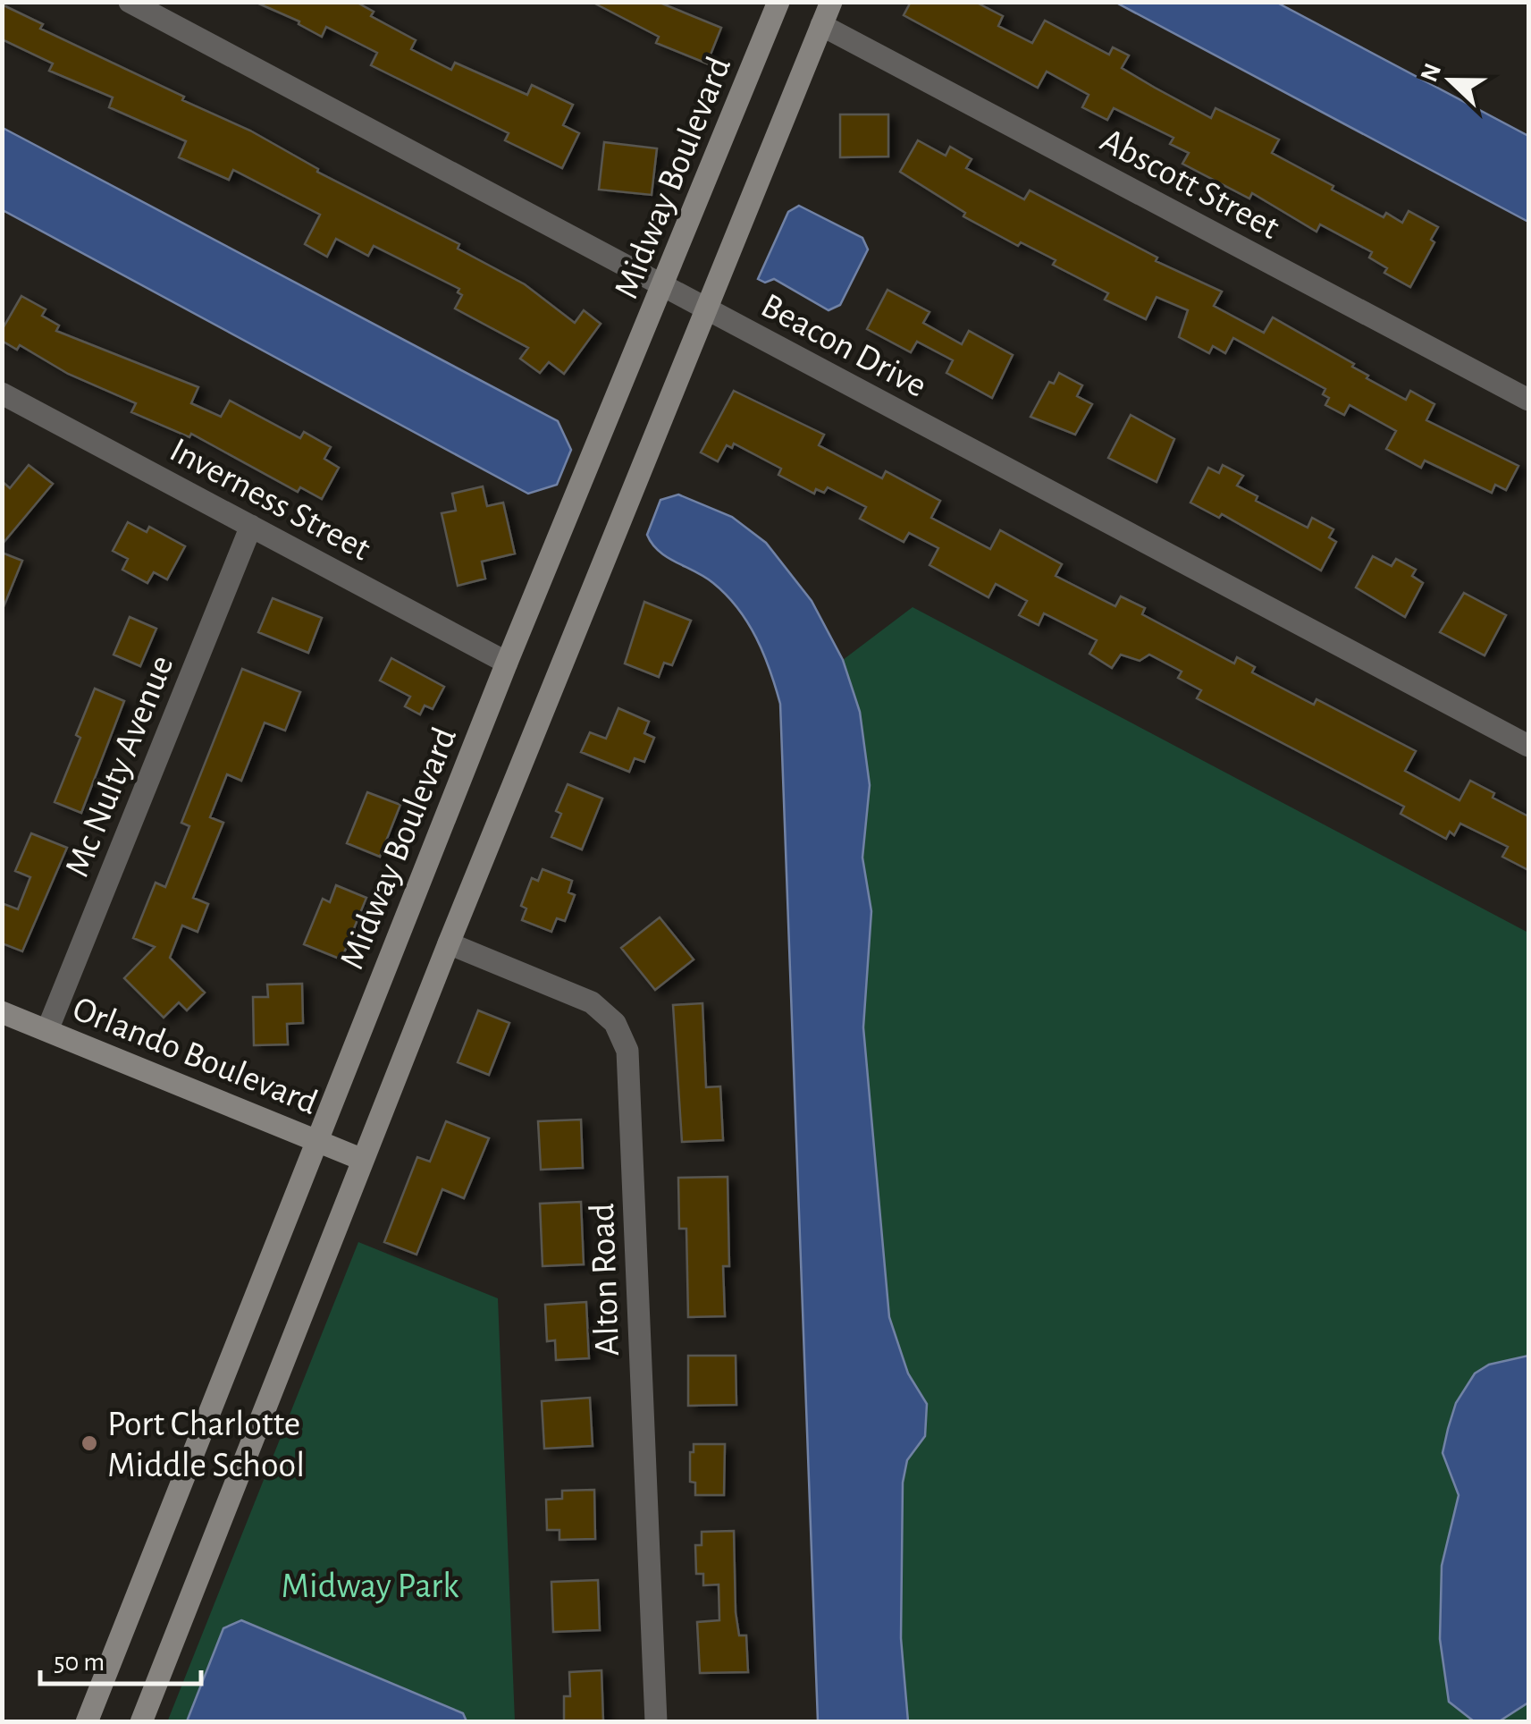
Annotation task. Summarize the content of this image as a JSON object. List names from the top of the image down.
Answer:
{
  "streets": {
    "street": [
      "Midway Boulevard",
      "Abscott Street",
      "Beacon Drive",
      "Inverness Street",
      "Mc Nulty Avenue",
      "Orlando Boulevard",
      "Alton Road"
    ]
  },
  "crossings": [
    ["Midway Boulevard", "Beacon Drive"],
    ["Midway Boulevard", "Inverness Street"],
    ["Midway Boulevard", "Orlando Boulevard"],
    ["Inverness Street", "Mc Nulty Avenue"],
    ["Mc Nulty Avenue", "Orlando Boulevard"]
  ],
  "parks": ["Midway Park"],
  "places": ["Port Charlotte Middle School"],
  "scale_bar": "50 m",
  "north": "left"
}
